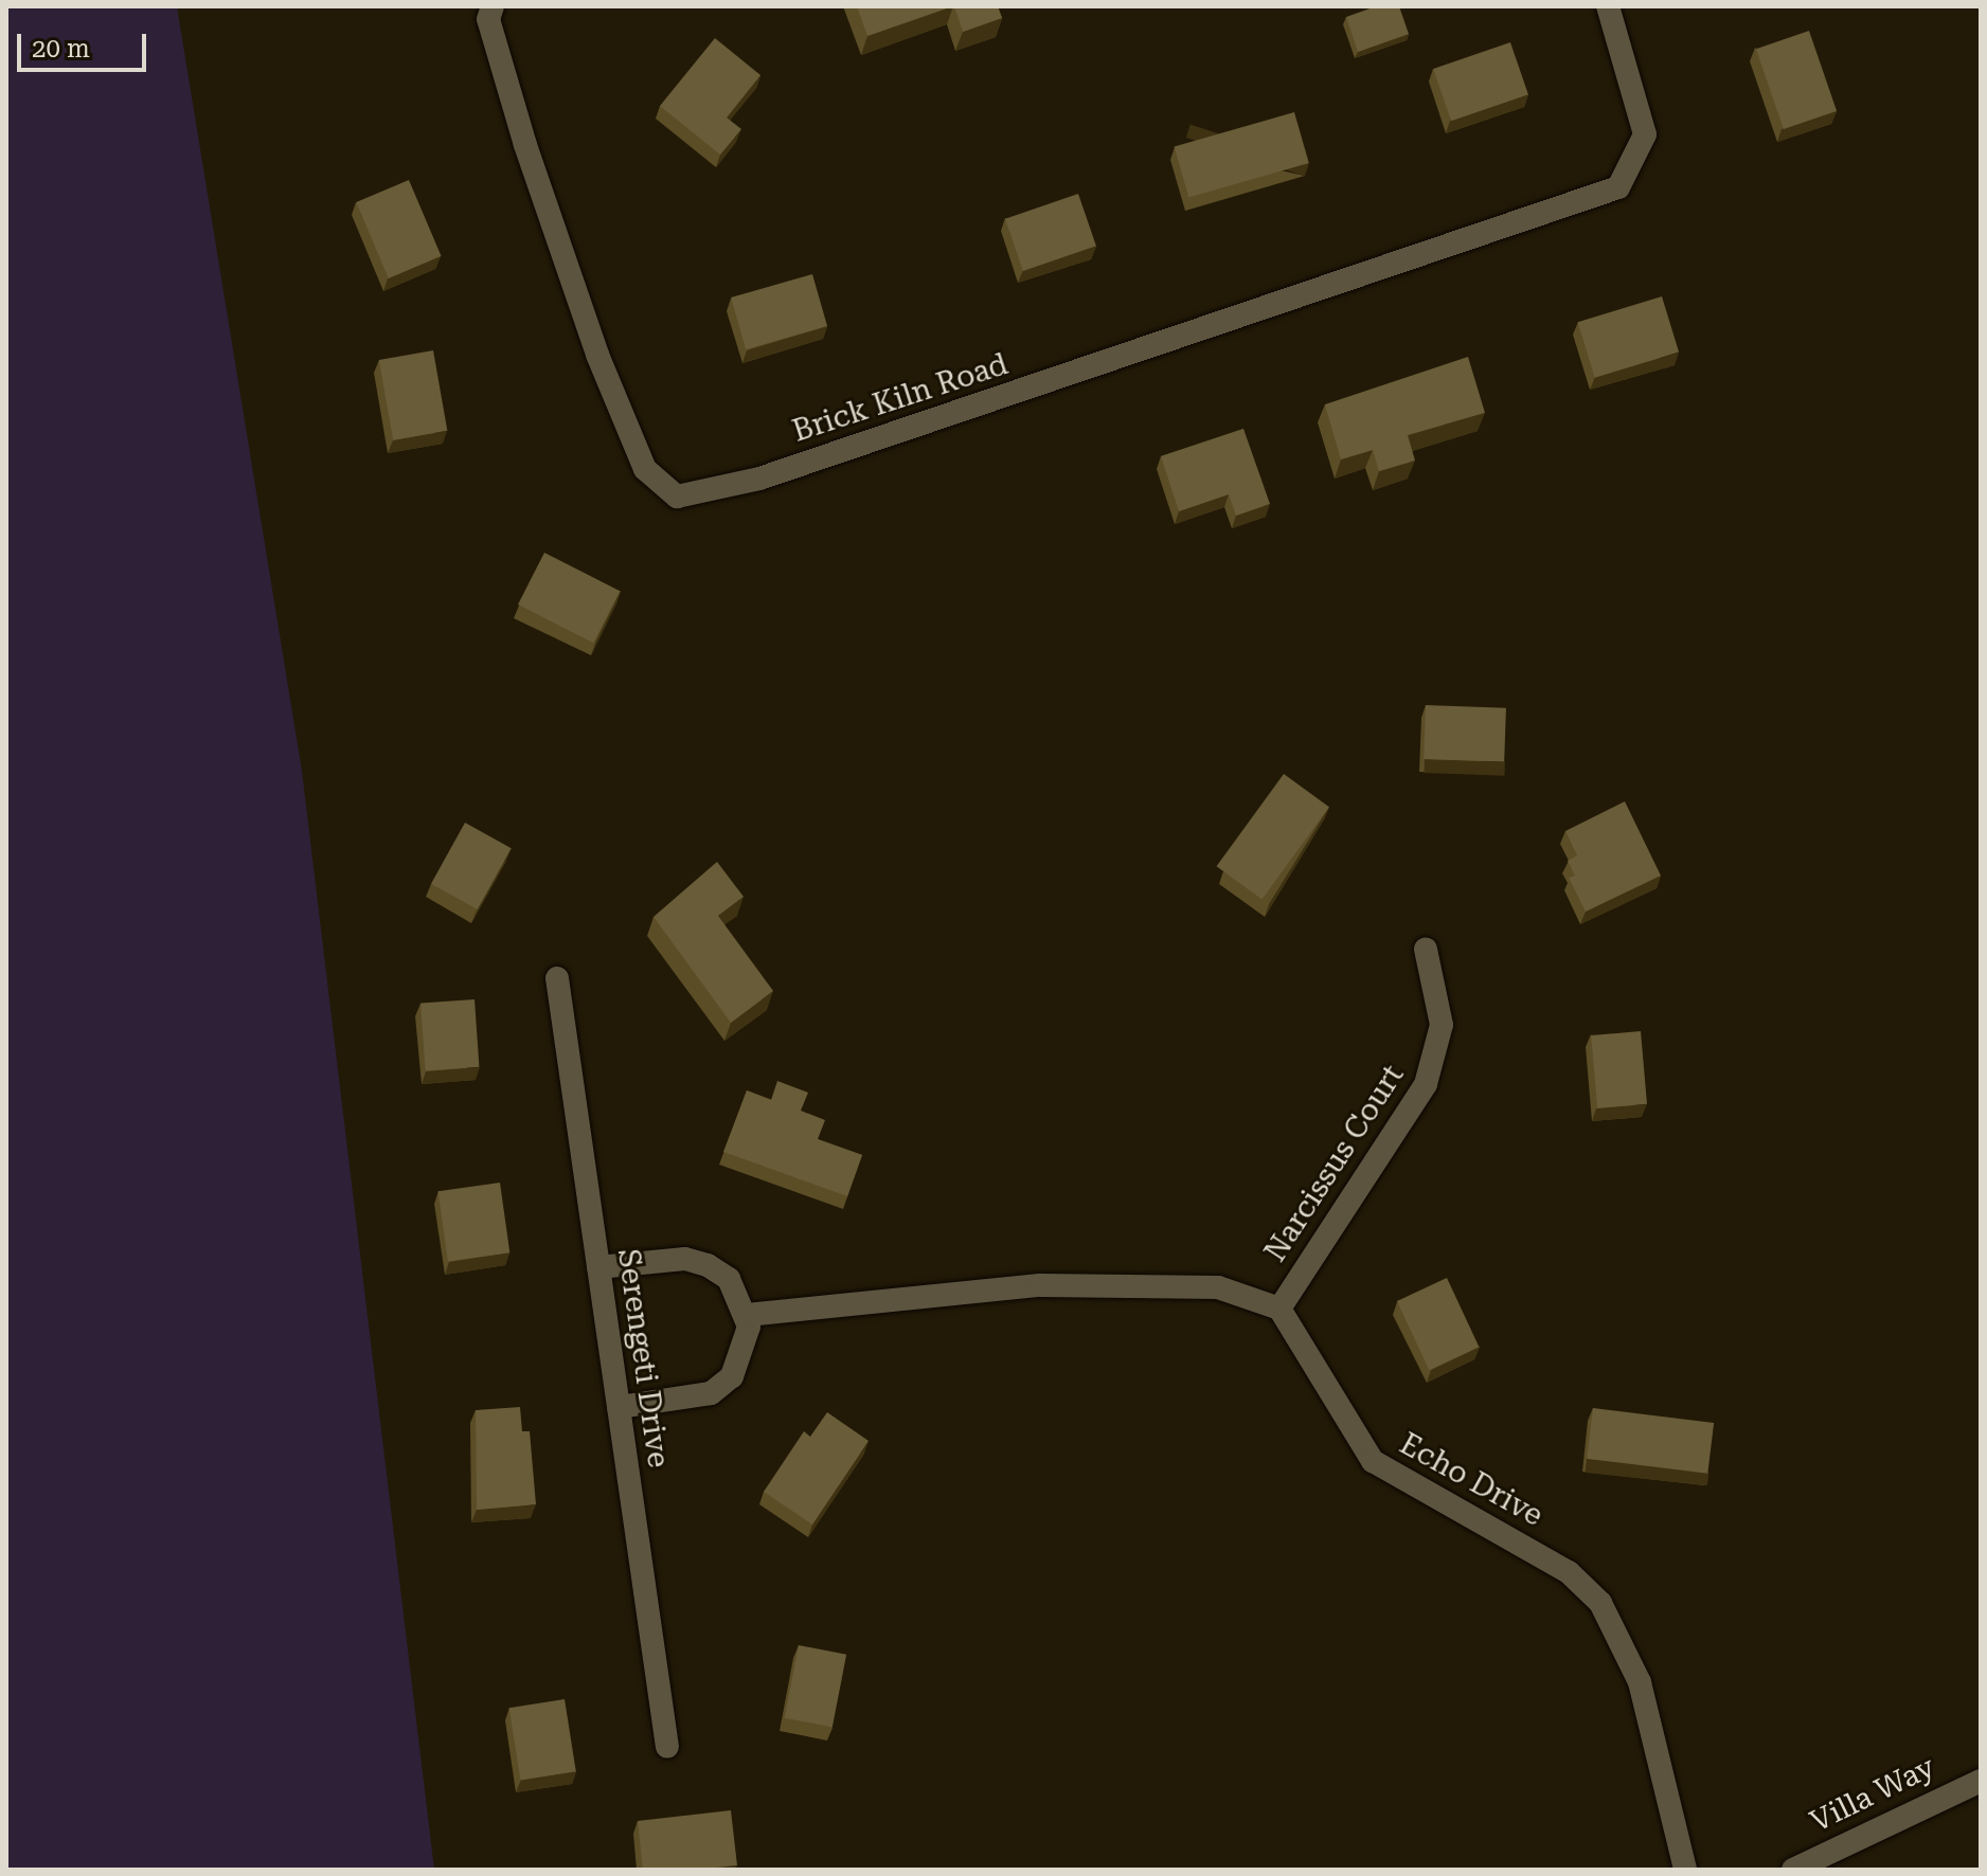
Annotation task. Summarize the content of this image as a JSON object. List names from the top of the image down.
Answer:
{
  "streets": {
    "street": [
      "Brick Kiln Road",
      "Narcissus Court",
      "Serengeti Drive",
      "Echo Drive",
      "Villa Way"
    ]
  },
  "crossings": [
    ["Narcissus Court", "Echo Drive"]
  ],
  "scale_bar": "20 m"
}
